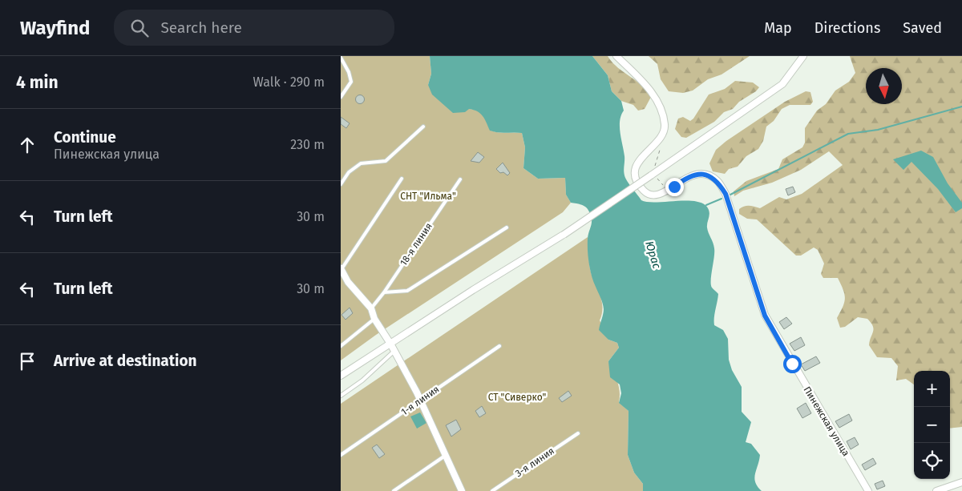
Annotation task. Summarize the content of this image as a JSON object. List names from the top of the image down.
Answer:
{
  "streets": {
    "street": ["Пинежская улица"],
    "lane": ["18-я линия", "1-я линия", "3-я линия"]
  },
  "water": ["Юрас"],
  "parks": ["СНТ \"Ильма\"", "СТ \"Сиверко\""],
  "north": "bottom",
  "page": {
    "header": "Wayfind",
    "search": "Search here",
    "nav": ["Map", "Directions", "Saved"],
    "heading": ["4 min", "Walk · 290 m"],
    "list": [
      ["Continue", "Пинежская улица", "230 m"],
      ["Turn left", "30 m"],
      ["Turn left", "30 m"],
      "Arrive at destination"
    ],
    "map_buttons": ["+", "−"]
  }
}
